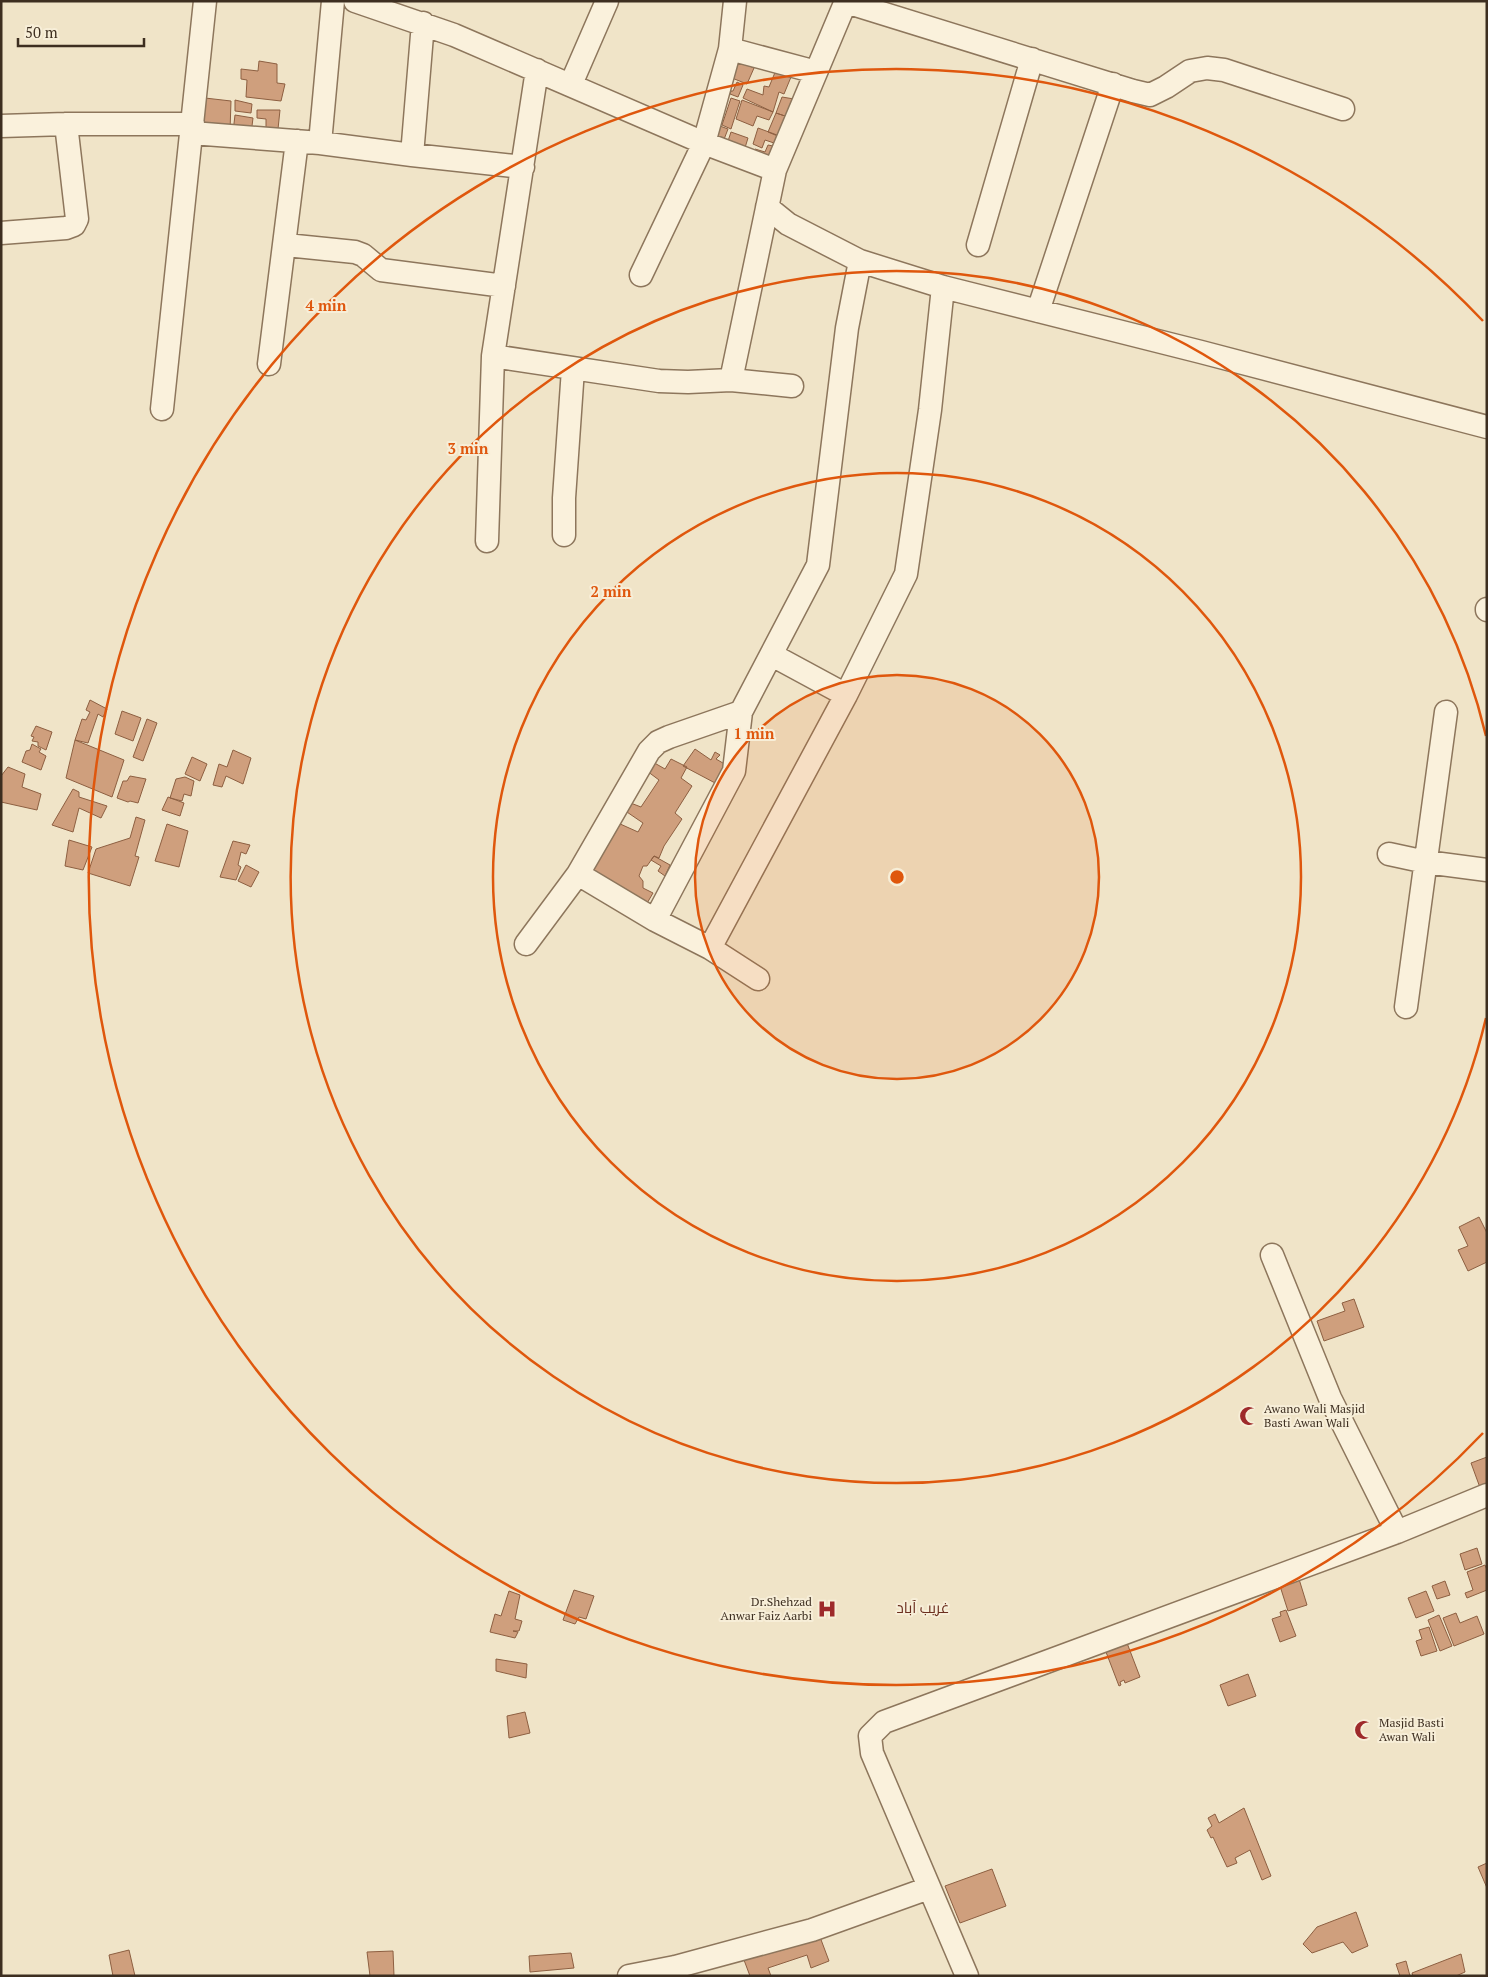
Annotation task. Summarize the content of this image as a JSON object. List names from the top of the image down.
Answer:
{
  "districts": ["غریب آباد"],
  "places": {
    "mosque": ["Awano Wali Masjid Basti Awan Wali", "Masjid Basti Awan Wali"],
    "hospital": ["Dr.Shehzad Anwar Faiz Aarbi"]
  },
  "scale_bar": "50 m",
  "rings": [
    "4 min",
    "3 min",
    "2 min",
    "1 min"
  ]
}
